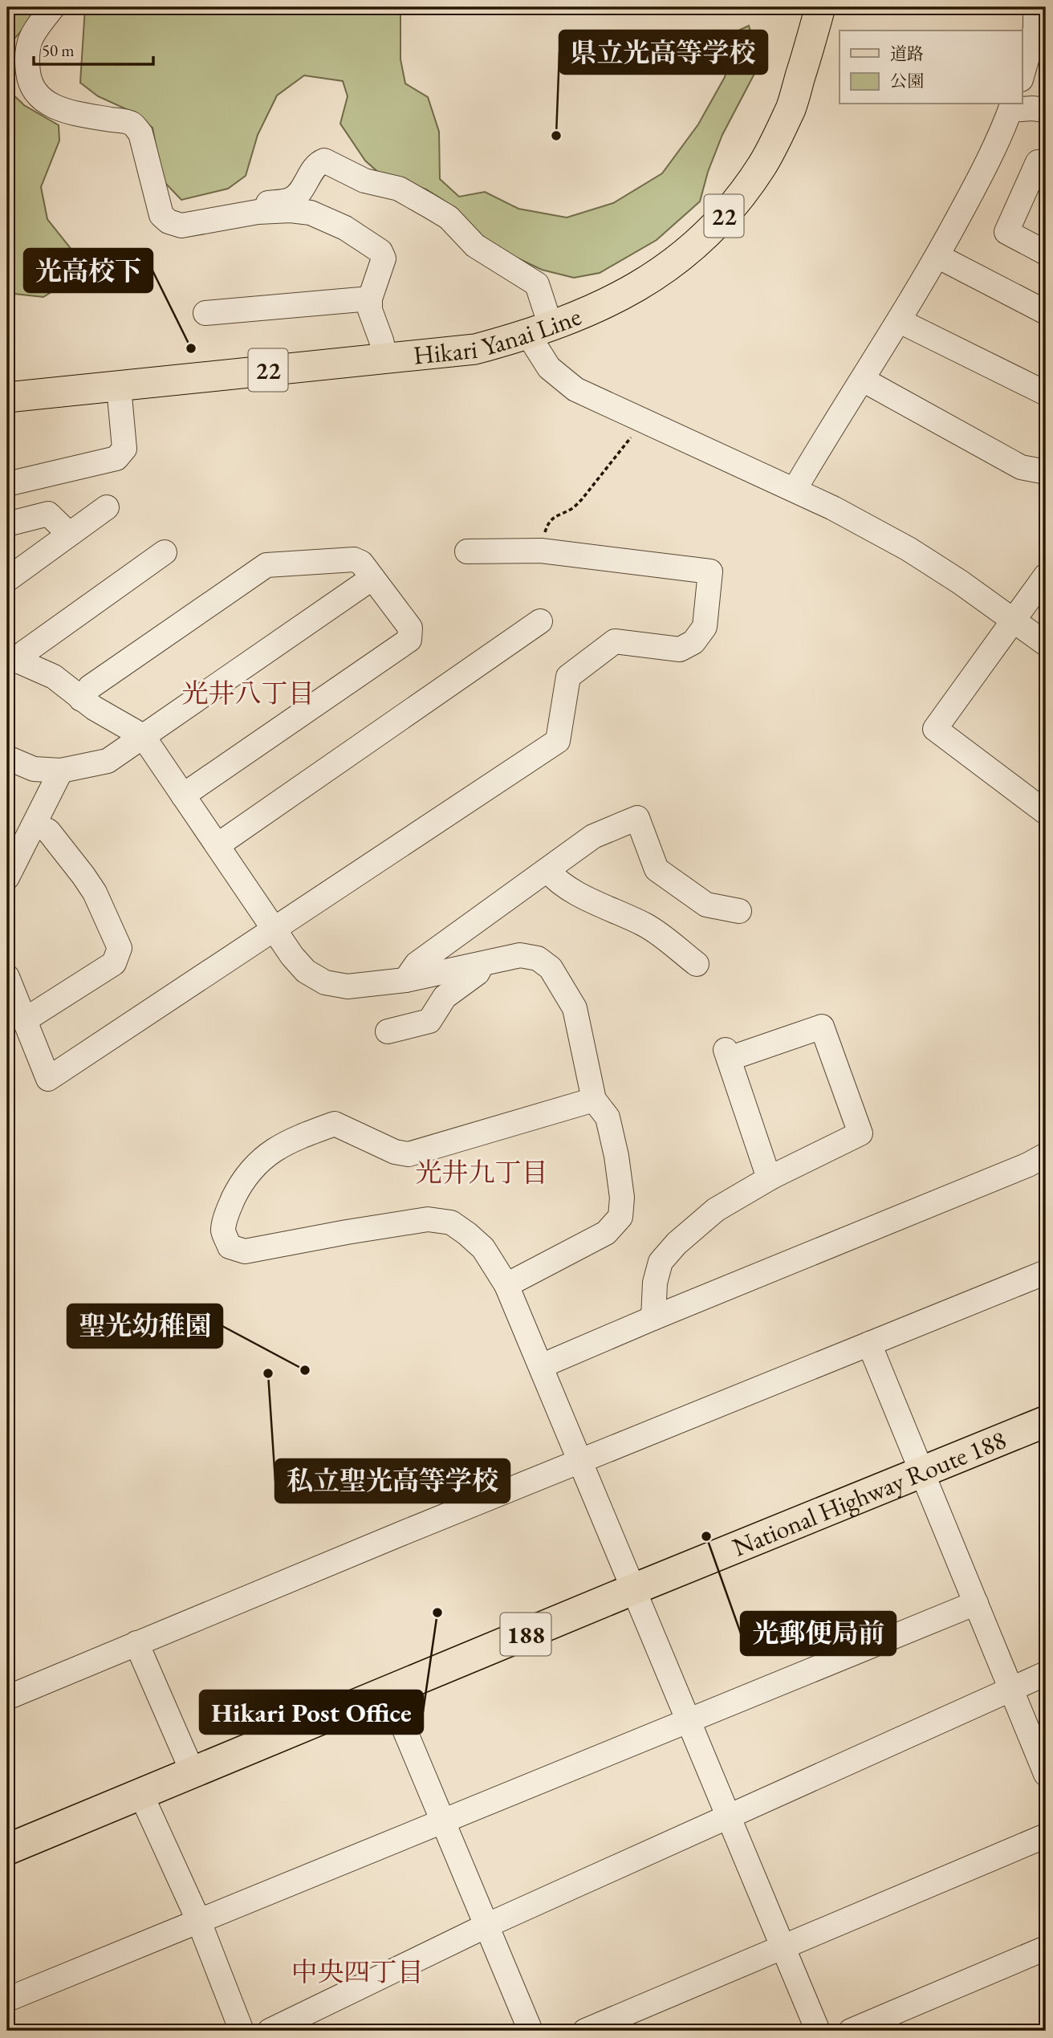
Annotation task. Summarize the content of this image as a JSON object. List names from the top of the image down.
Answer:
{
  "streets": {
    "highway": ["National Highway Route 188", "188"],
    "main road": ["22", "Hikari Yanai Line"]
  },
  "districts": ["光井八丁目", "光井九丁目", "中央四丁目"],
  "places": [
    "県立光高等学校",
    "光高校下",
    "聖光幼稚園",
    "私立聖光高等学校",
    "光郵便局前",
    "Hikari Post Office"
  ],
  "legend": ["道路", "公園"],
  "scale_bar": "50 m"
}
